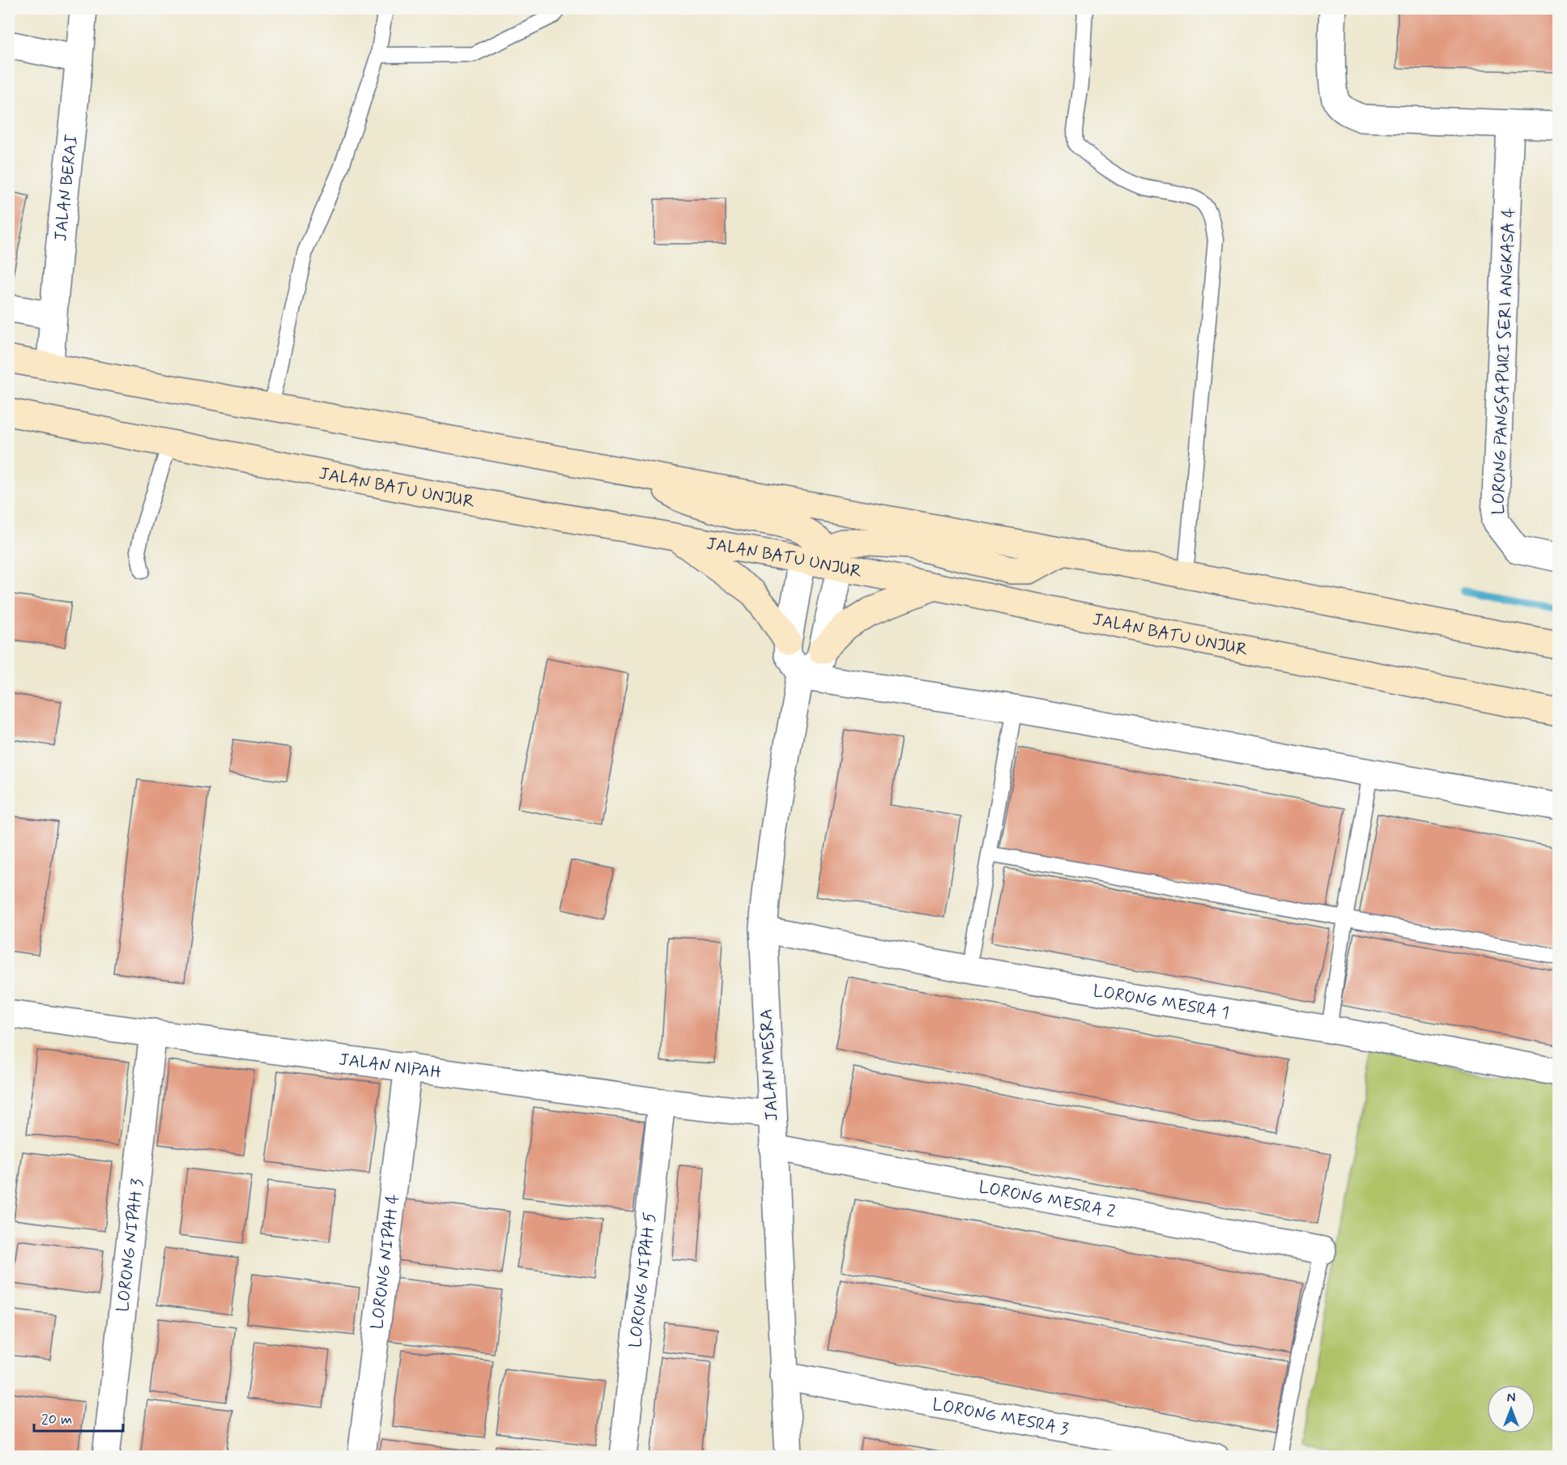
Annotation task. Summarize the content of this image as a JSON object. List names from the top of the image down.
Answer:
{
  "streets": {
    "main road": ["JALAN BATU UNJUR"],
    "street": [
      "JALAN BERAI",
      "LORONG PANGSAPURI SERI ANGKASA 4",
      "LORONG MESRA 1",
      "JALAN NIPAH",
      "JALAN MESRA",
      "LORONG MESRA 2",
      "LORONG NIPAH 3",
      "LORONG NIPAH 4",
      "LORONG NIPAH 5",
      "LORONG MESRA 3"
    ]
  },
  "crossings": [
    ["LORONG MESRA 1", "JALAN MESRA"],
    ["JALAN NIPAH", "JALAN MESRA"],
    ["JALAN NIPAH", "LORONG NIPAH 3"],
    ["JALAN NIPAH", "LORONG NIPAH 4"],
    ["JALAN NIPAH", "LORONG NIPAH 5"],
    ["JALAN MESRA", "LORONG MESRA 2"],
    ["JALAN MESRA", "LORONG MESRA 3"]
  ],
  "scale_bar": "20 m",
  "north": "top"
}
